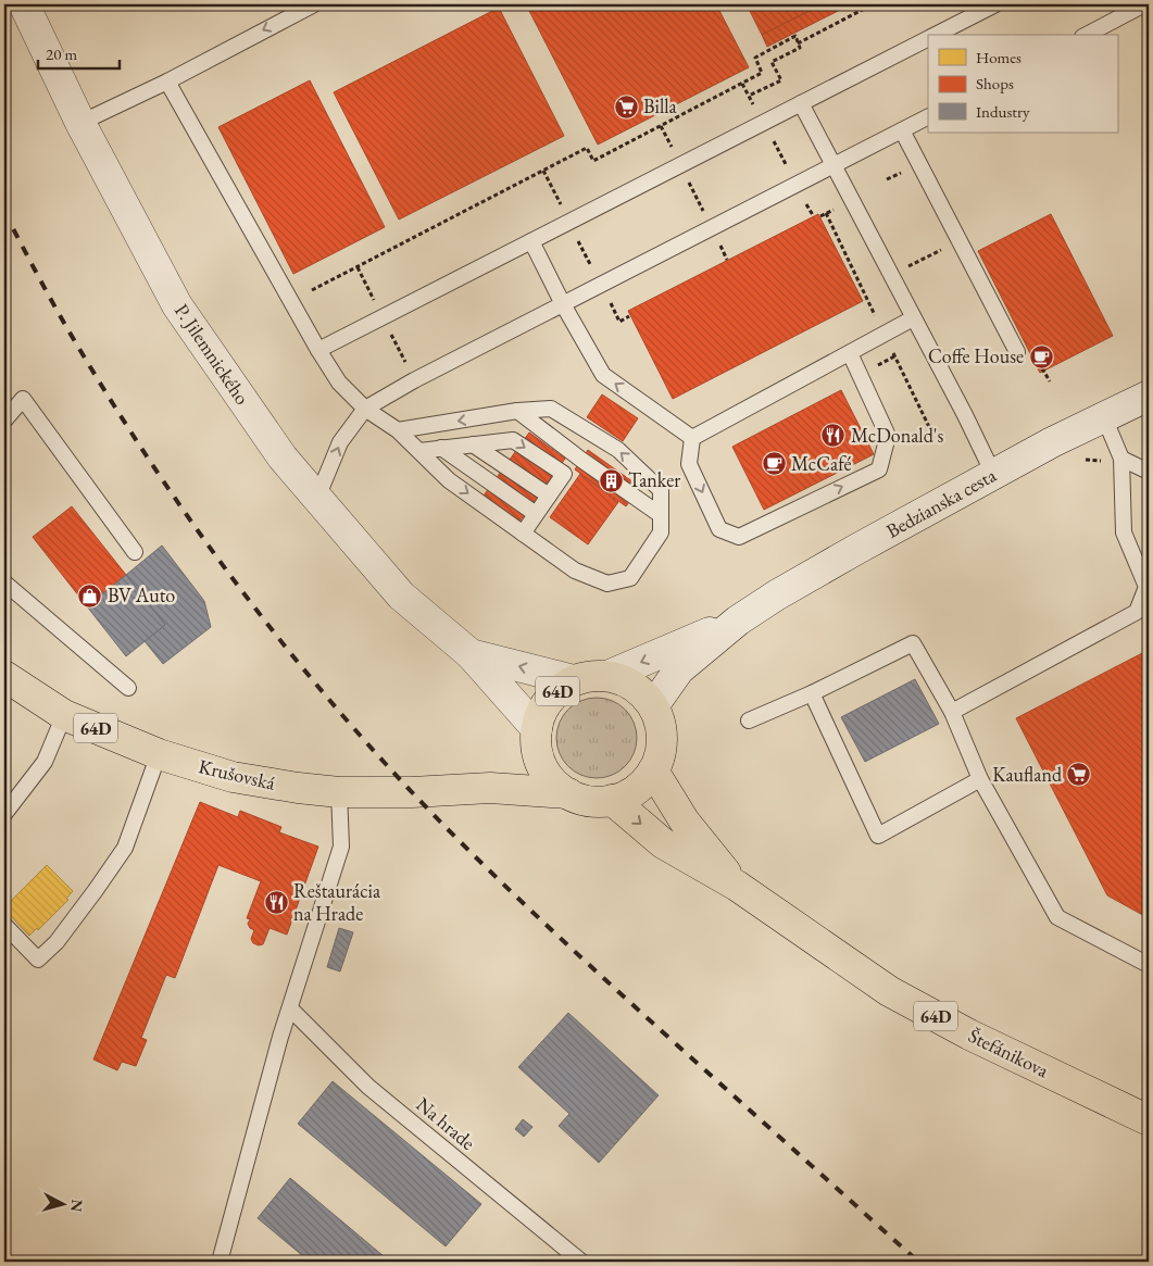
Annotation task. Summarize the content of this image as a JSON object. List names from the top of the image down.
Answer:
{
  "streets": {
    "main road": ["64D", "Krušovská", "Štefánikova"],
    "street": ["P. Jilemnického", "Bedzianska cesta"],
    "lane": ["Na hrade"]
  },
  "crossings": [
    ["P. Jilemnického", "Bedzianska cesta"],
    ["P. Jilemnického", "64D"],
    ["P. Jilemnického", "Krušovská"],
    ["Bedzianska cesta", "64D"],
    ["Bedzianska cesta", "Krušovská"],
    ["64D", "Krušovská"],
    ["64D", "Štefánikova"]
  ],
  "places": {
    "supermarket": ["Billa", "Kaufland"],
    "cafe": ["Coffe House", "McCafé"],
    "restaurant": ["McDonald's", "Reštaurácia na Hrade"],
    "building": ["Tanker"],
    "shop": ["BV Auto"]
  },
  "legend": ["Homes", "Shops", "Industry"],
  "scale_bar": "20 m",
  "north": "right"
}
